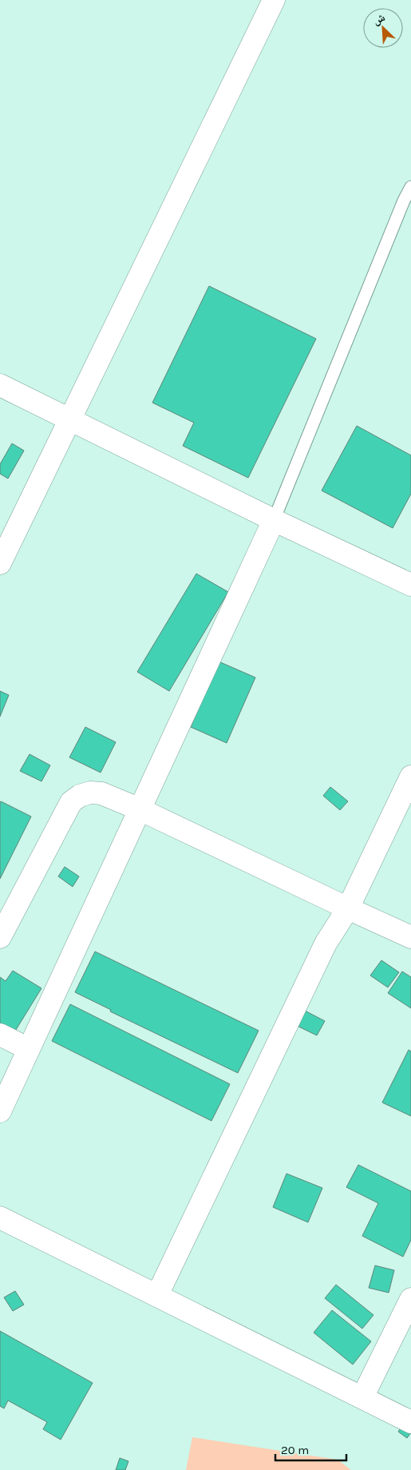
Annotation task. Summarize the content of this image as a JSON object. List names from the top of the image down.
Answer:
{
  "scale_bar": "20 m",
  "north": "top left"
}
